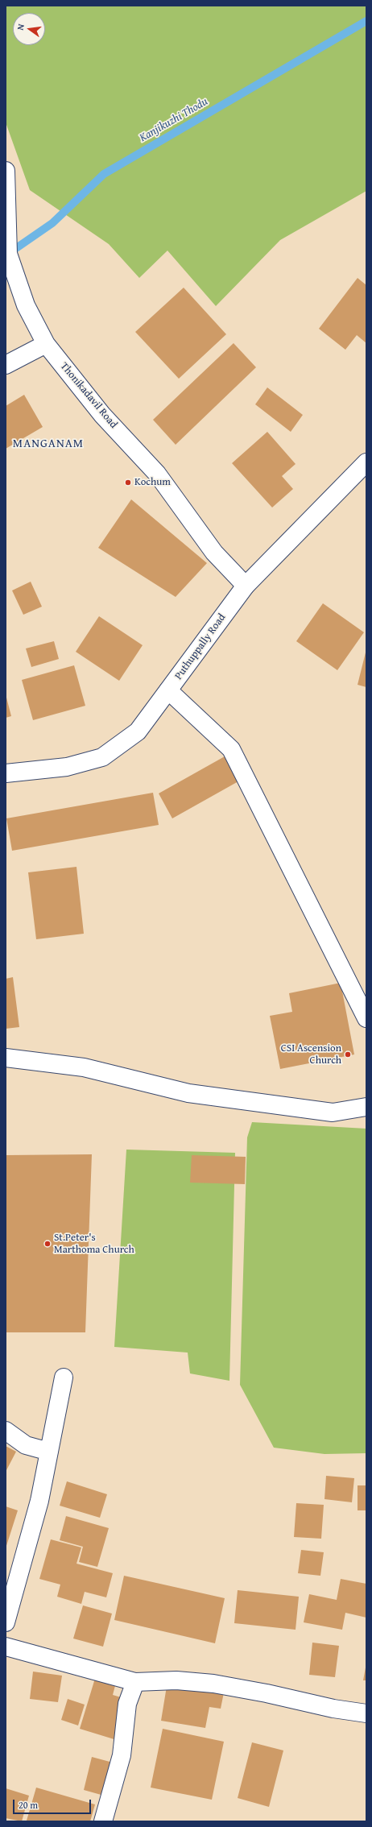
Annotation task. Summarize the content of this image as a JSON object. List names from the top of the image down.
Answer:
{
  "streets": {
    "street": ["Thonikadavil Road", "Puthuppally Road"]
  },
  "crossings": [
    ["Thonikadavil Road", "Puthuppally Road"]
  ],
  "districts": ["MANGANAM"],
  "water": ["Kanjikuzhi Thodu"],
  "places": ["Kochum", "CSI Ascension Church", "St.Peter's Marthoma Church"],
  "scale_bar": "20 m",
  "north": "left"
}
